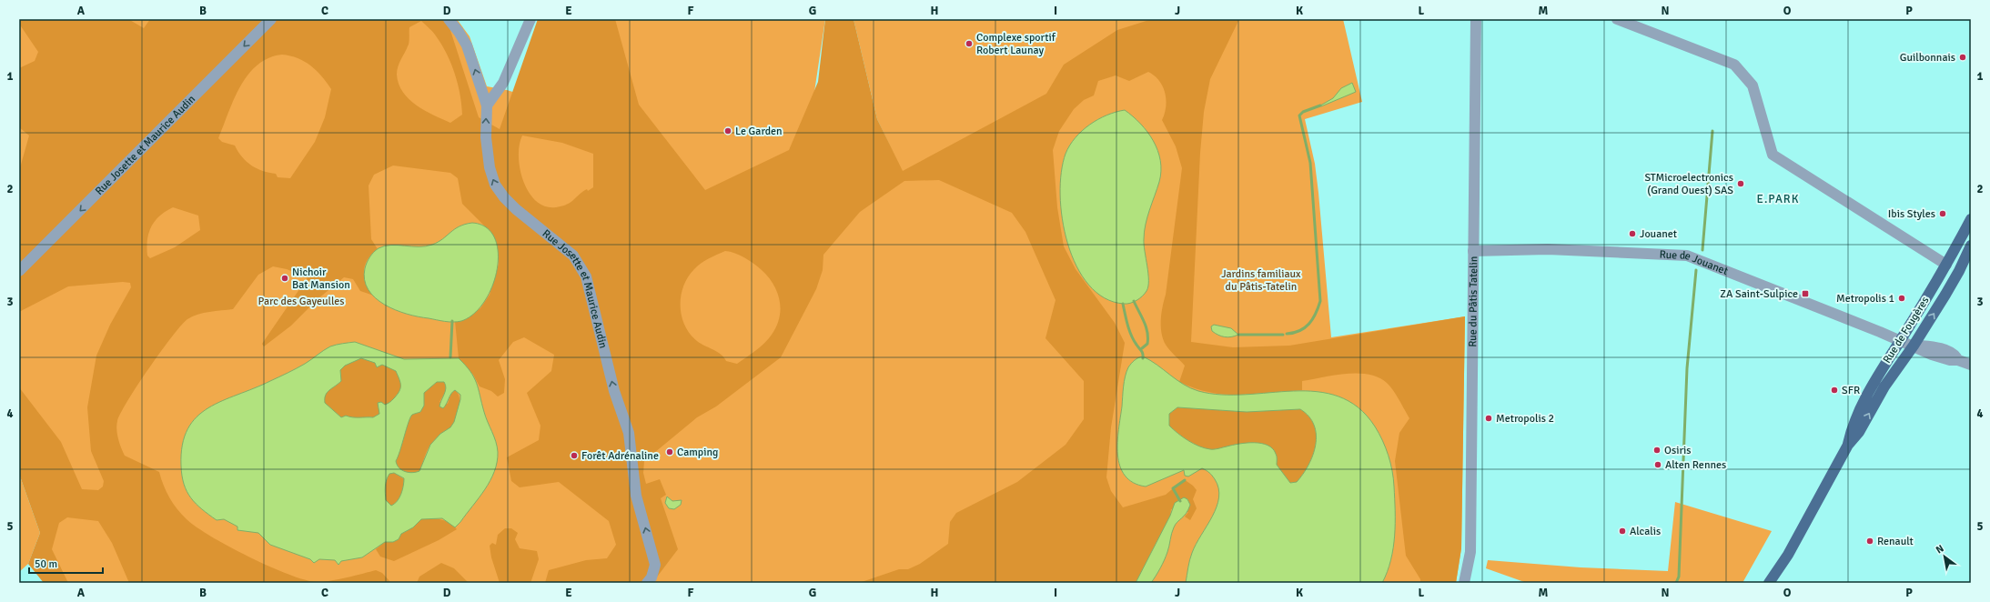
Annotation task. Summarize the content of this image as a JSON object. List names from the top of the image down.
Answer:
{
  "streets": {
    "main road": ["Rue de Fougères"],
    "street": ["Rue Josette et Maurice Audin", "Rue de Jouanet", "Rue du Pâtis Tatelin"]
  },
  "crossings": [
    ["Rue de Jouanet", "Rue du Pâtis Tatelin"],
    ["Rue de Jouanet", "Rue de Fougères"]
  ],
  "districts": ["E.PARK"],
  "parks": ["Jardins familiaux du Pâtis-Tatelin", "Parc des Gayeulles"],
  "places": {
    "other": [
      "Complexe sportif Robert Launay",
      "Guilbonnais",
      "Le Garden",
      "STMicroelectronics (Grand Ouest) SAS",
      "Ibis Styles",
      "Jouanet",
      "Nichoir Bat Mansion",
      "Metropolis 1",
      "SFR",
      "Metropolis 2",
      "Osiris",
      "Camping",
      "Forêt Adrénaline",
      "Alten Rennes",
      "Alcalis",
      "Renault"
    ],
    "transit": ["ZA Saint-Sulpice"]
  },
  "scale_bar": "50 m",
  "north": "top left",
  "grid": {
    "columns": [
      "A",
      "B",
      "C",
      "D",
      "E",
      "F",
      "G",
      "H",
      "I",
      "J",
      "K",
      "L",
      "M",
      "N",
      "O",
      "P"
    ],
    "rows": [
      "1",
      "2",
      "3",
      "4",
      "5"
    ]
  }
}
